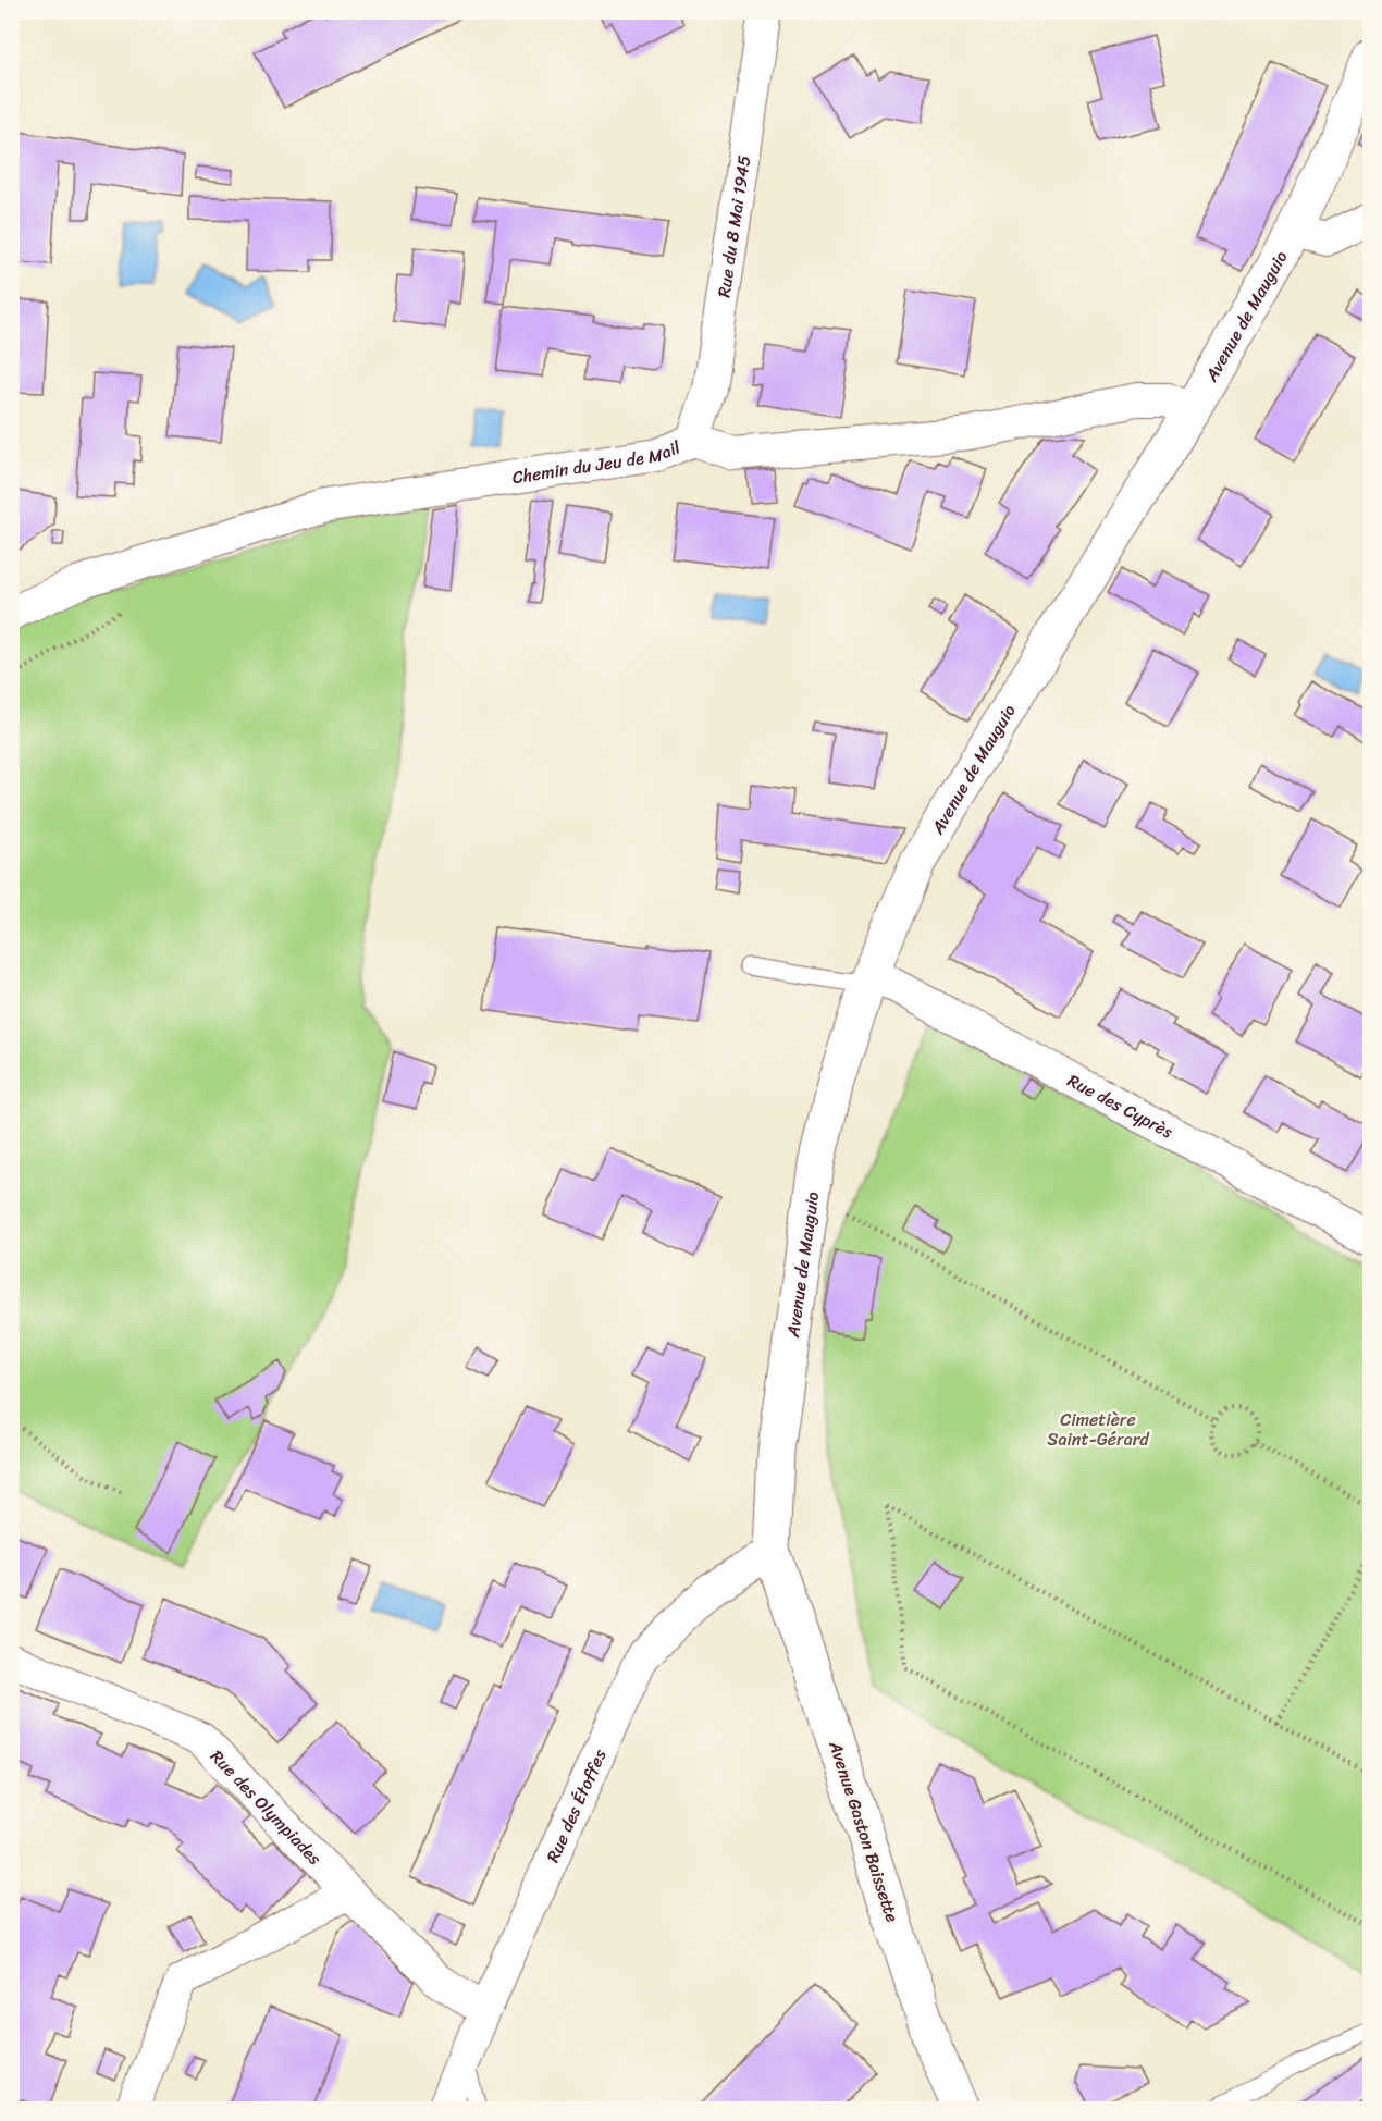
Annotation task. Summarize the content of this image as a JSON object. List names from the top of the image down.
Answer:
{
  "streets": {
    "main road": ["Avenue de Mauguio", "Avenue Gaston Baissette"],
    "street": [
      "Rue du 8 Mai 1945",
      "Chemin du Jeu de Mail",
      "Rue des Cyprès",
      "Rue des Étoffes",
      "Rue des Olympiades"
    ]
  },
  "crossings": [
    ["Rue du 8 Mai 1945", "Chemin du Jeu de Mail"],
    ["Avenue de Mauguio", "Chemin du Jeu de Mail"],
    ["Avenue de Mauguio", "Rue des Cyprès"],
    ["Avenue de Mauguio", "Rue des Étoffes"],
    ["Avenue de Mauguio", "Avenue Gaston Baissette"],
    ["Rue des Étoffes", "Rue des Olympiades"],
    ["Rue des Étoffes", "Avenue Gaston Baissette"]
  ],
  "parks": ["Cimetière Saint-Gérard"]
}
